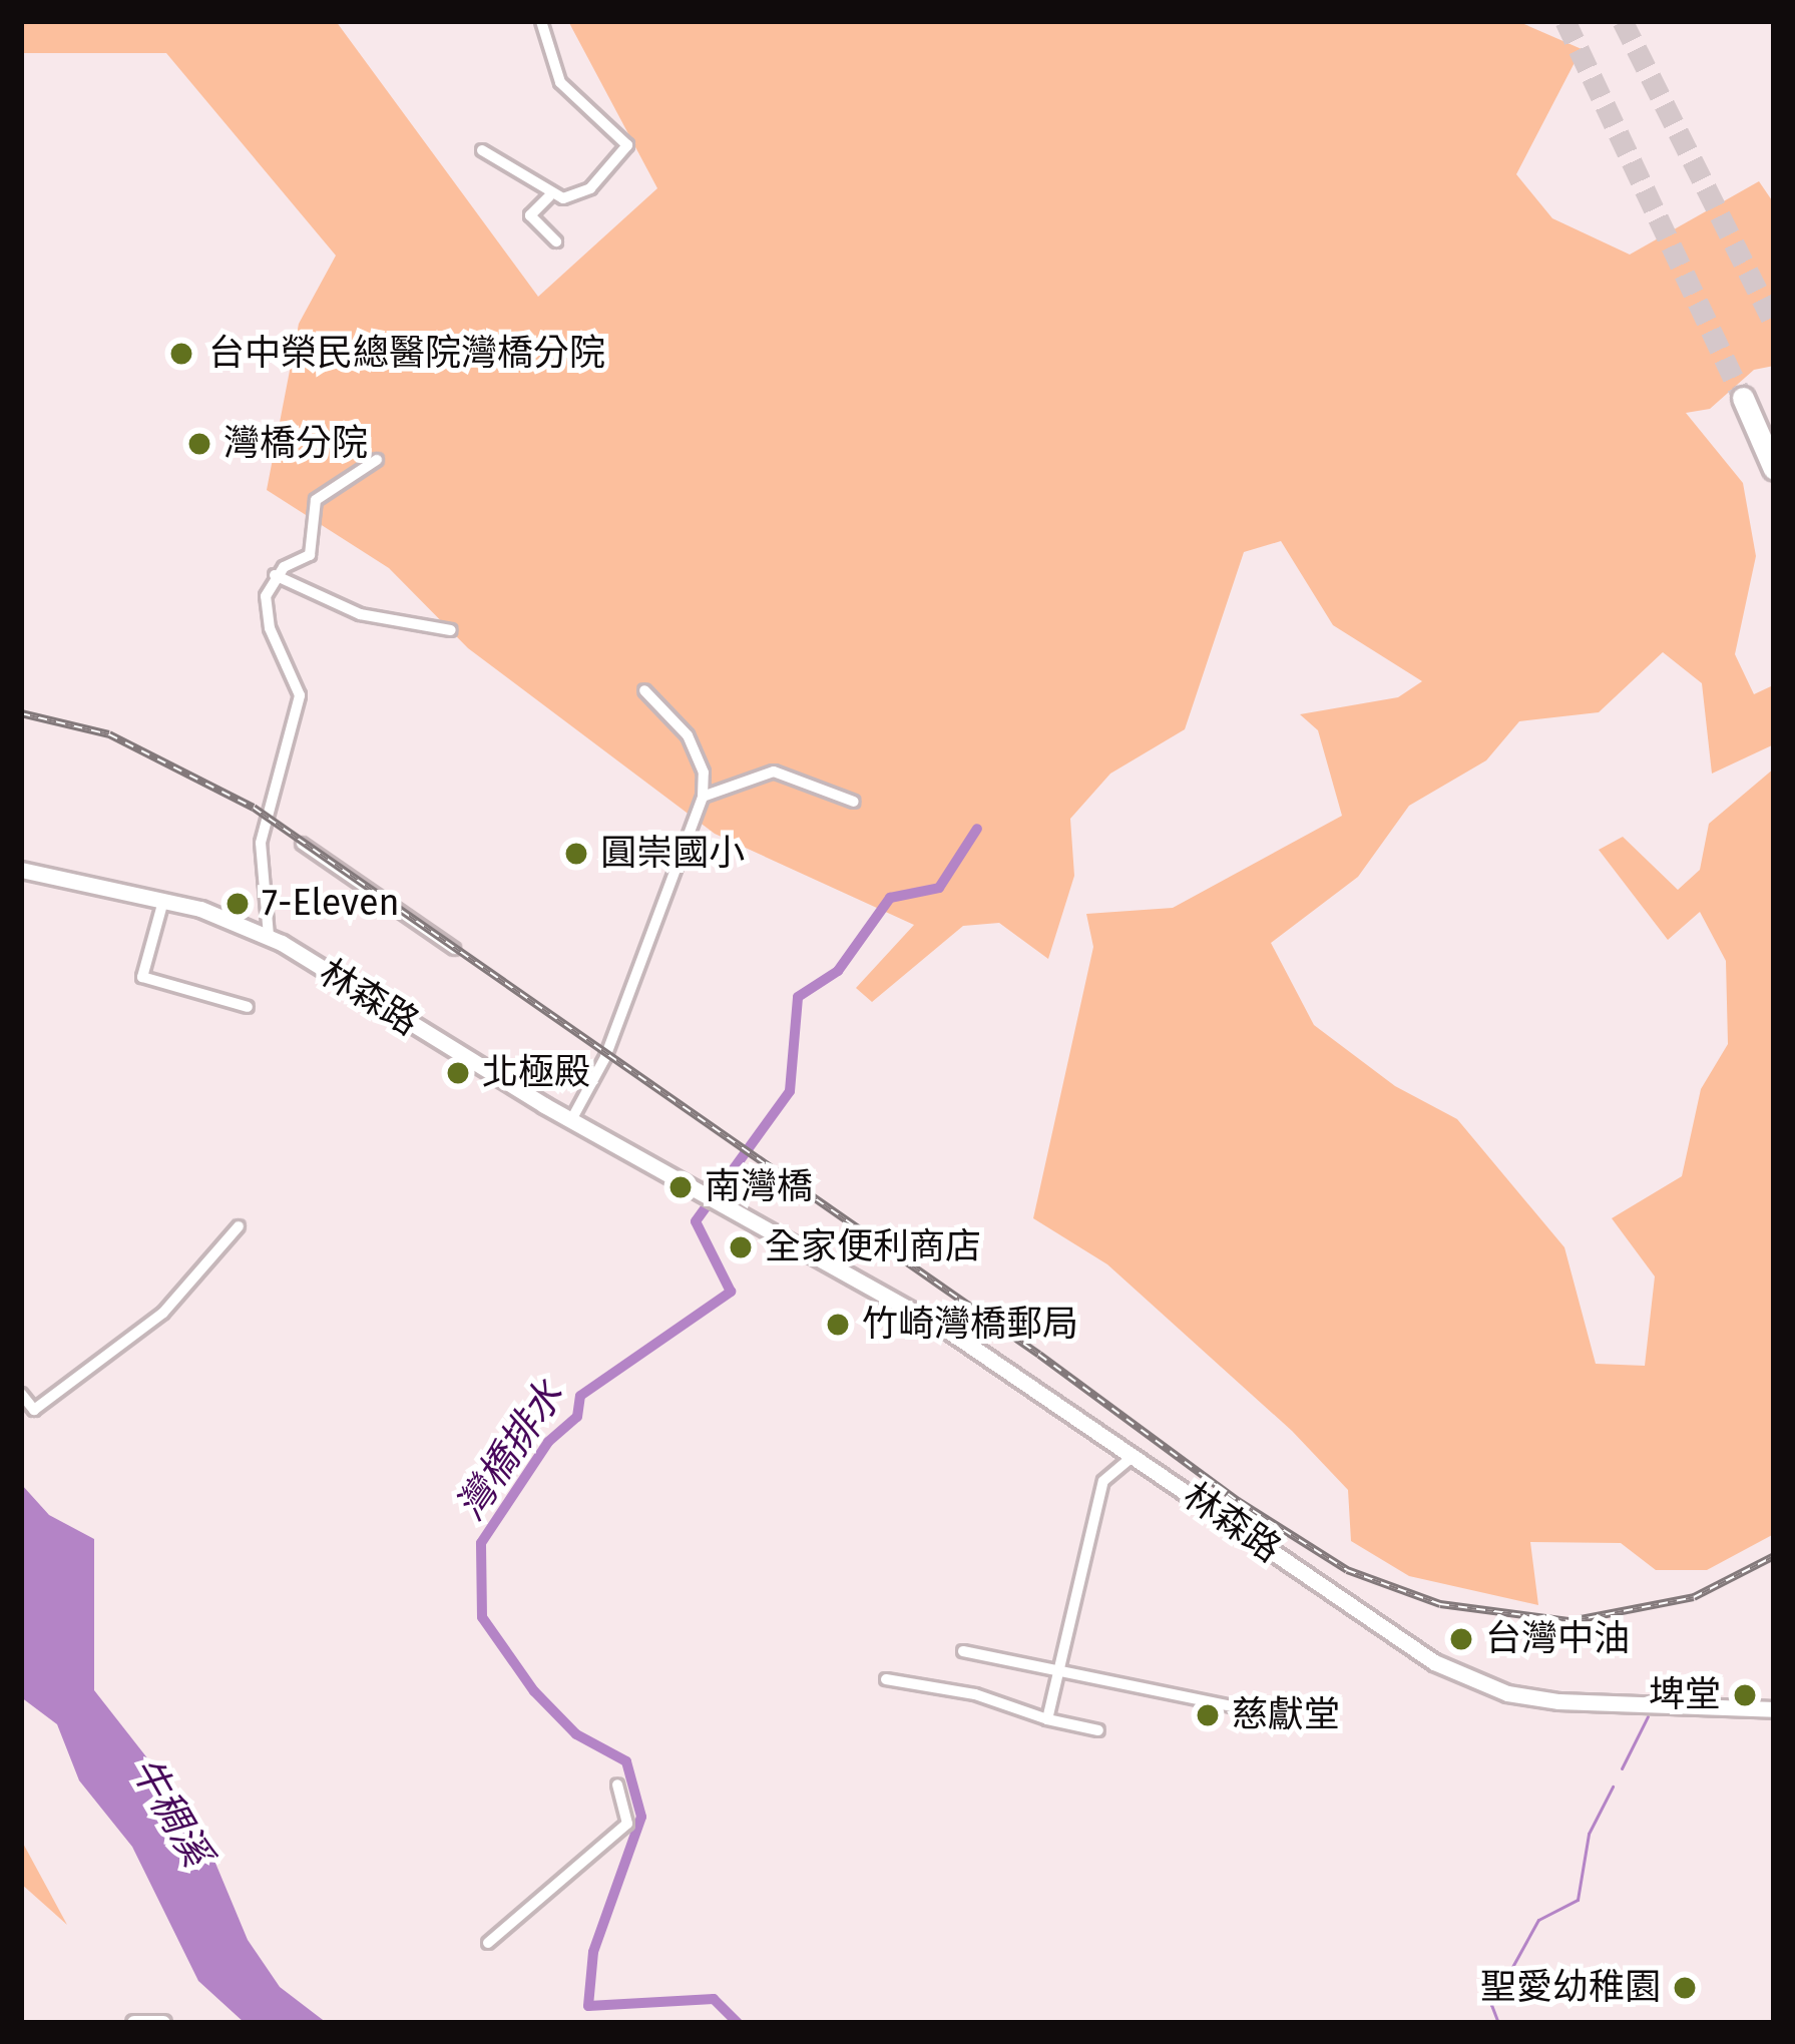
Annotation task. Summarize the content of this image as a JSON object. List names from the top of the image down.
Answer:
{
  "streets": {
    "main road": ["林森路"]
  },
  "water": ["灣橋排水", "牛稠溪"],
  "places": [
    "台中榮民總醫院灣橋分院",
    "灣橋分院",
    "圓崇國小",
    "7-Eleven",
    "北極殿",
    "南灣橋",
    "全家便利商店",
    "竹崎灣橋郵局",
    "台灣中油",
    "埤堂",
    "慈獻堂",
    "聖愛幼稚園"
  ]
}
